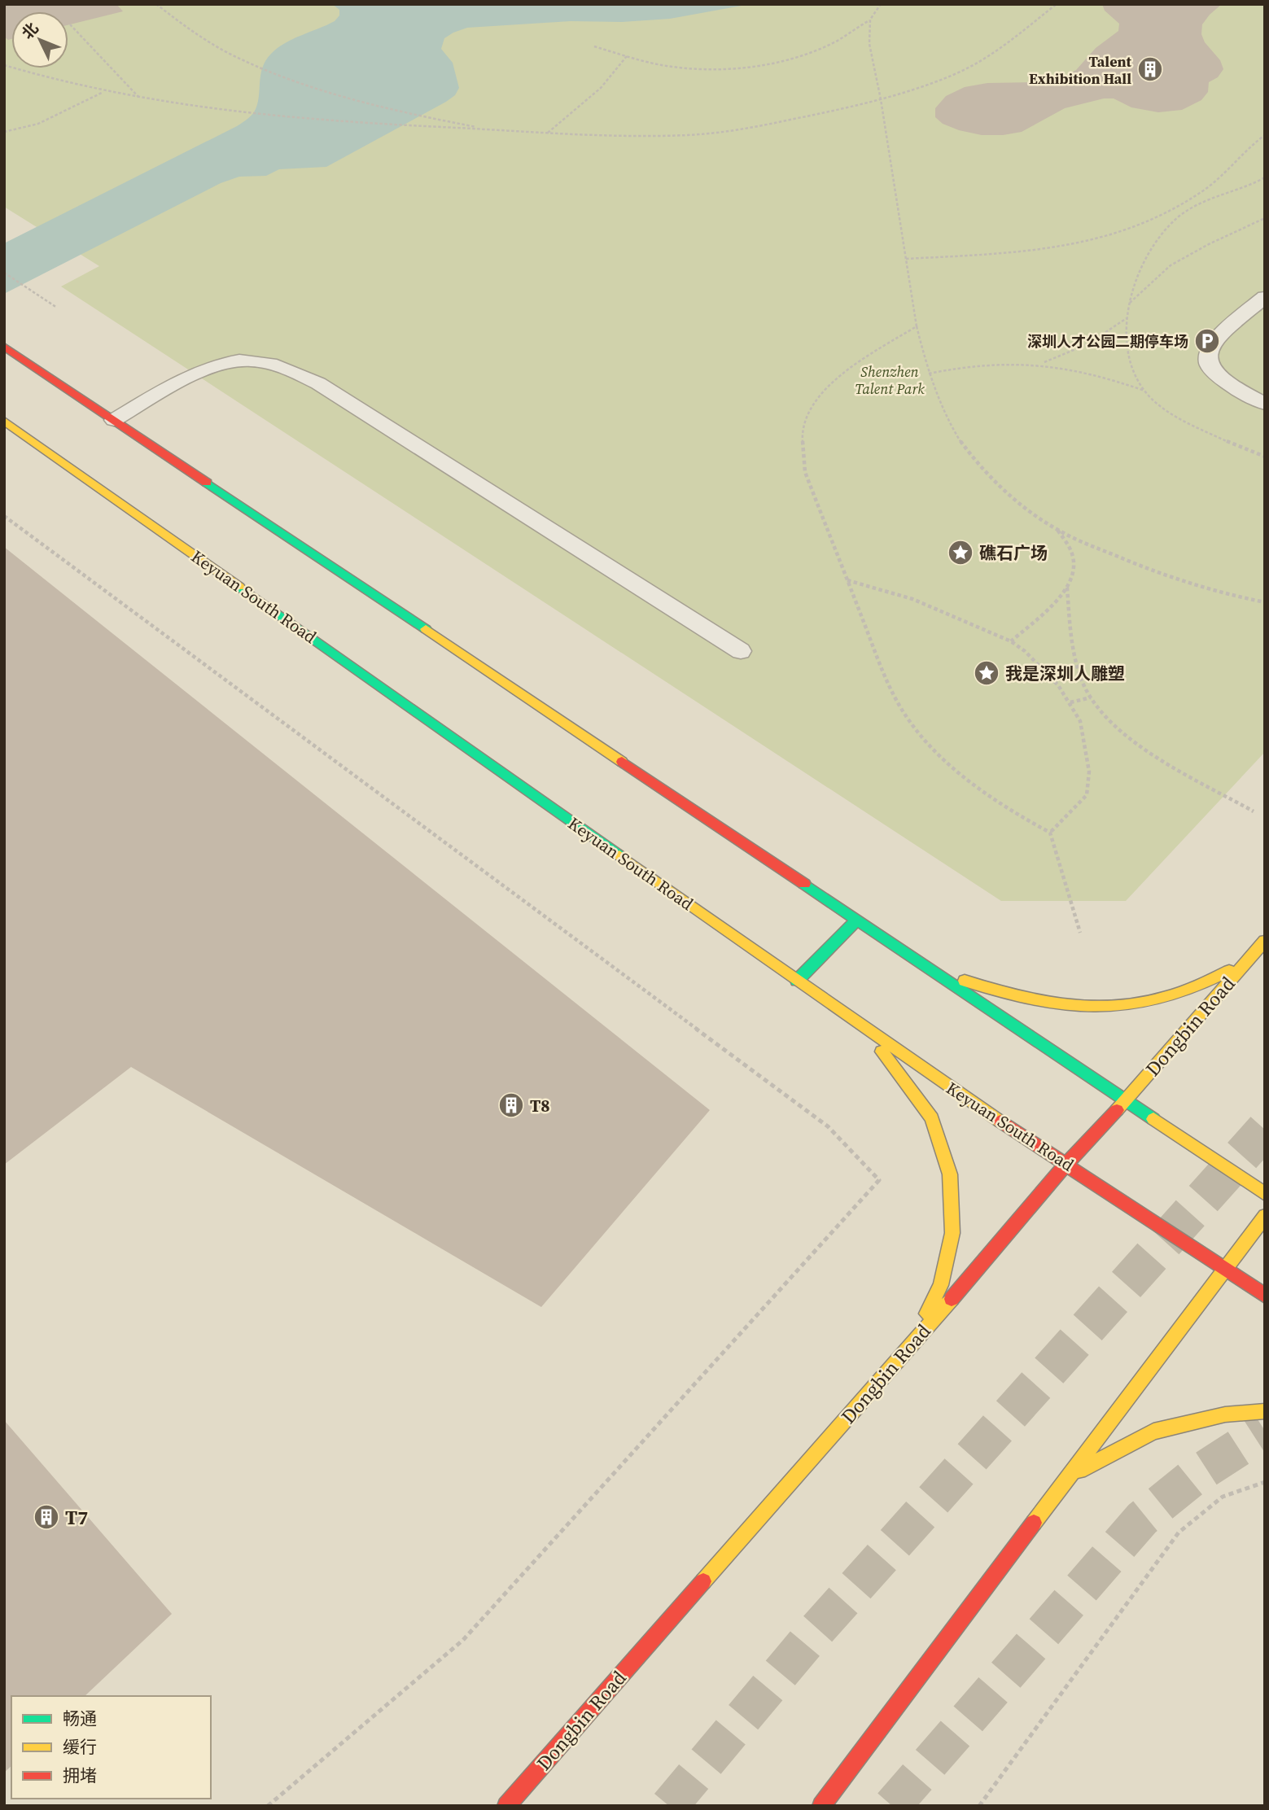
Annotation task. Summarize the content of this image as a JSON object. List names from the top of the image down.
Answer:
{
  "streets": {
    "main road": ["Keyuan South Road", "Dongbin Road"]
  },
  "crossings": [
    ["Keyuan South Road", "Dongbin Road"]
  ],
  "parks": ["Shenzhen Talent Park"],
  "places": {
    "building": ["Talent Exhibition Hall", "T8", "T7"],
    "parking": ["深圳人才公园二期停车场"],
    "place": ["礁石广场", "我是深圳人雕塑"]
  },
  "legend": ["畅通", "缓行", "拥堵"],
  "north": "top left"
}
